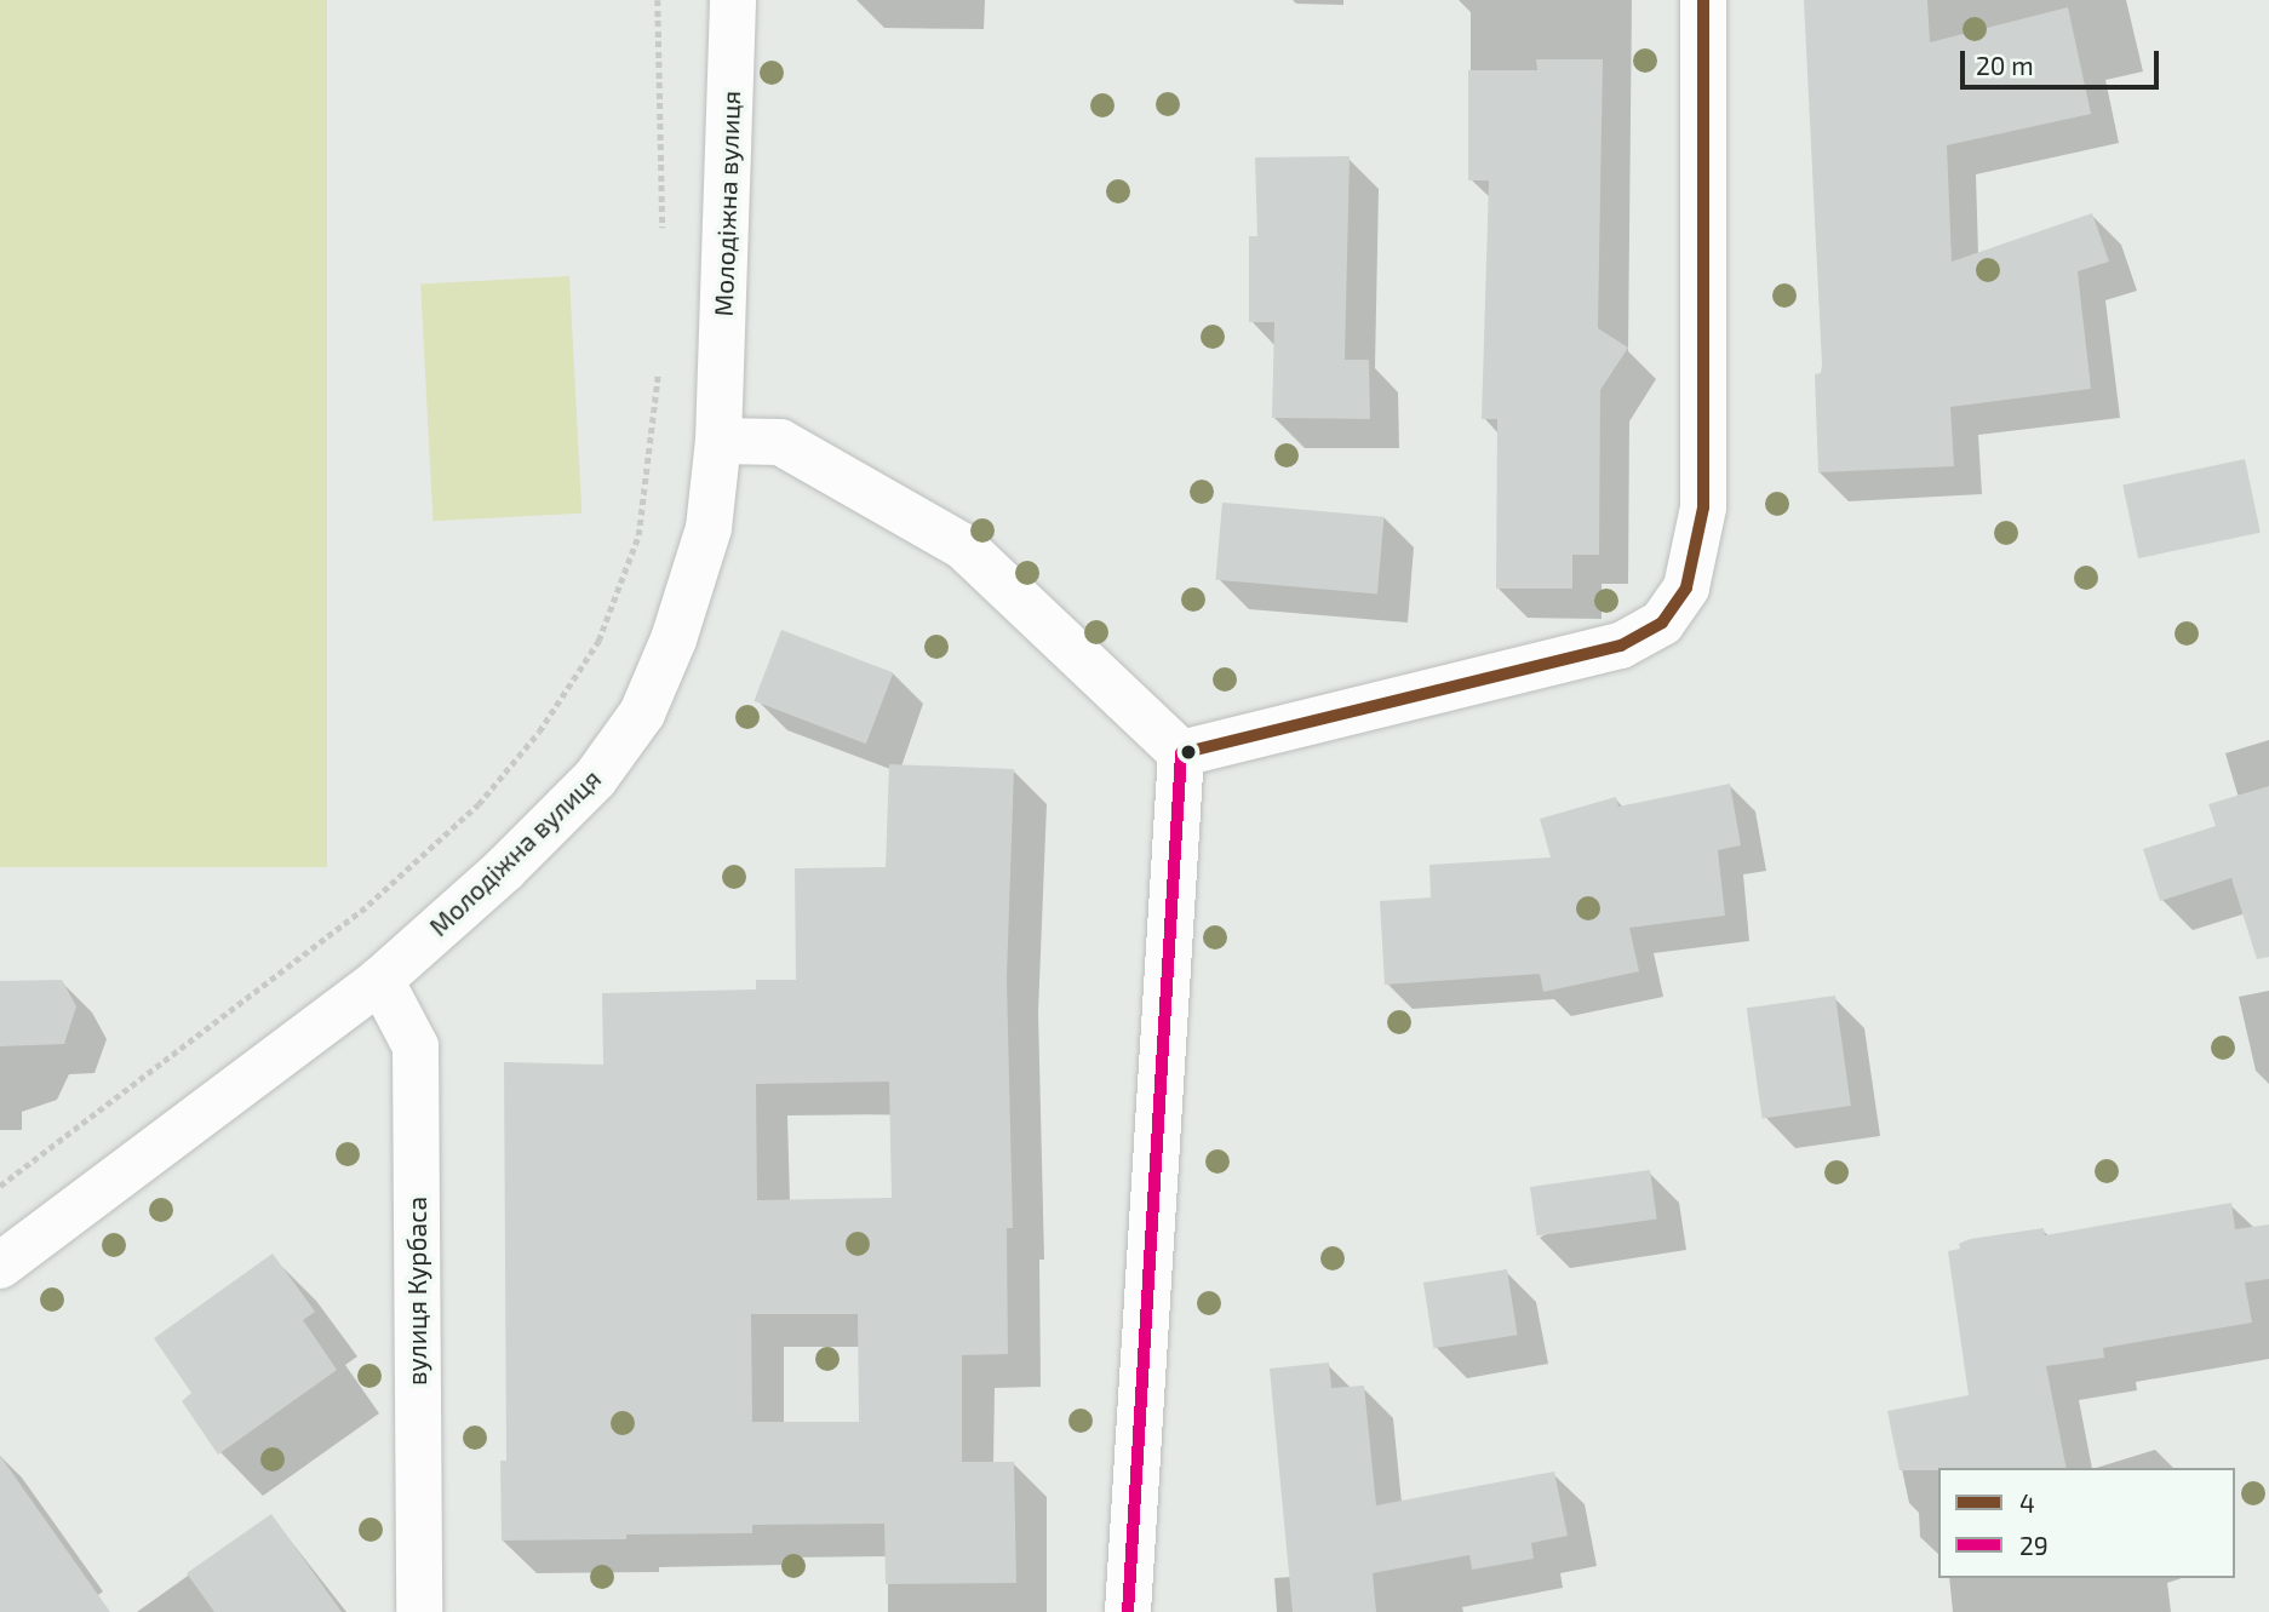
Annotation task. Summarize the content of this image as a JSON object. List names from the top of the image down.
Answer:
{
  "streets": {
    "street": ["Молодіжна вулиця", "вулиця Курбаса"]
  },
  "crossings": [
    ["Молодіжна вулиця", "вулиця Курбаса"]
  ],
  "lines": ["transit line 4", "transit line 29"],
  "legend": ["4", "29"],
  "scale_bar": "20 m"
}
